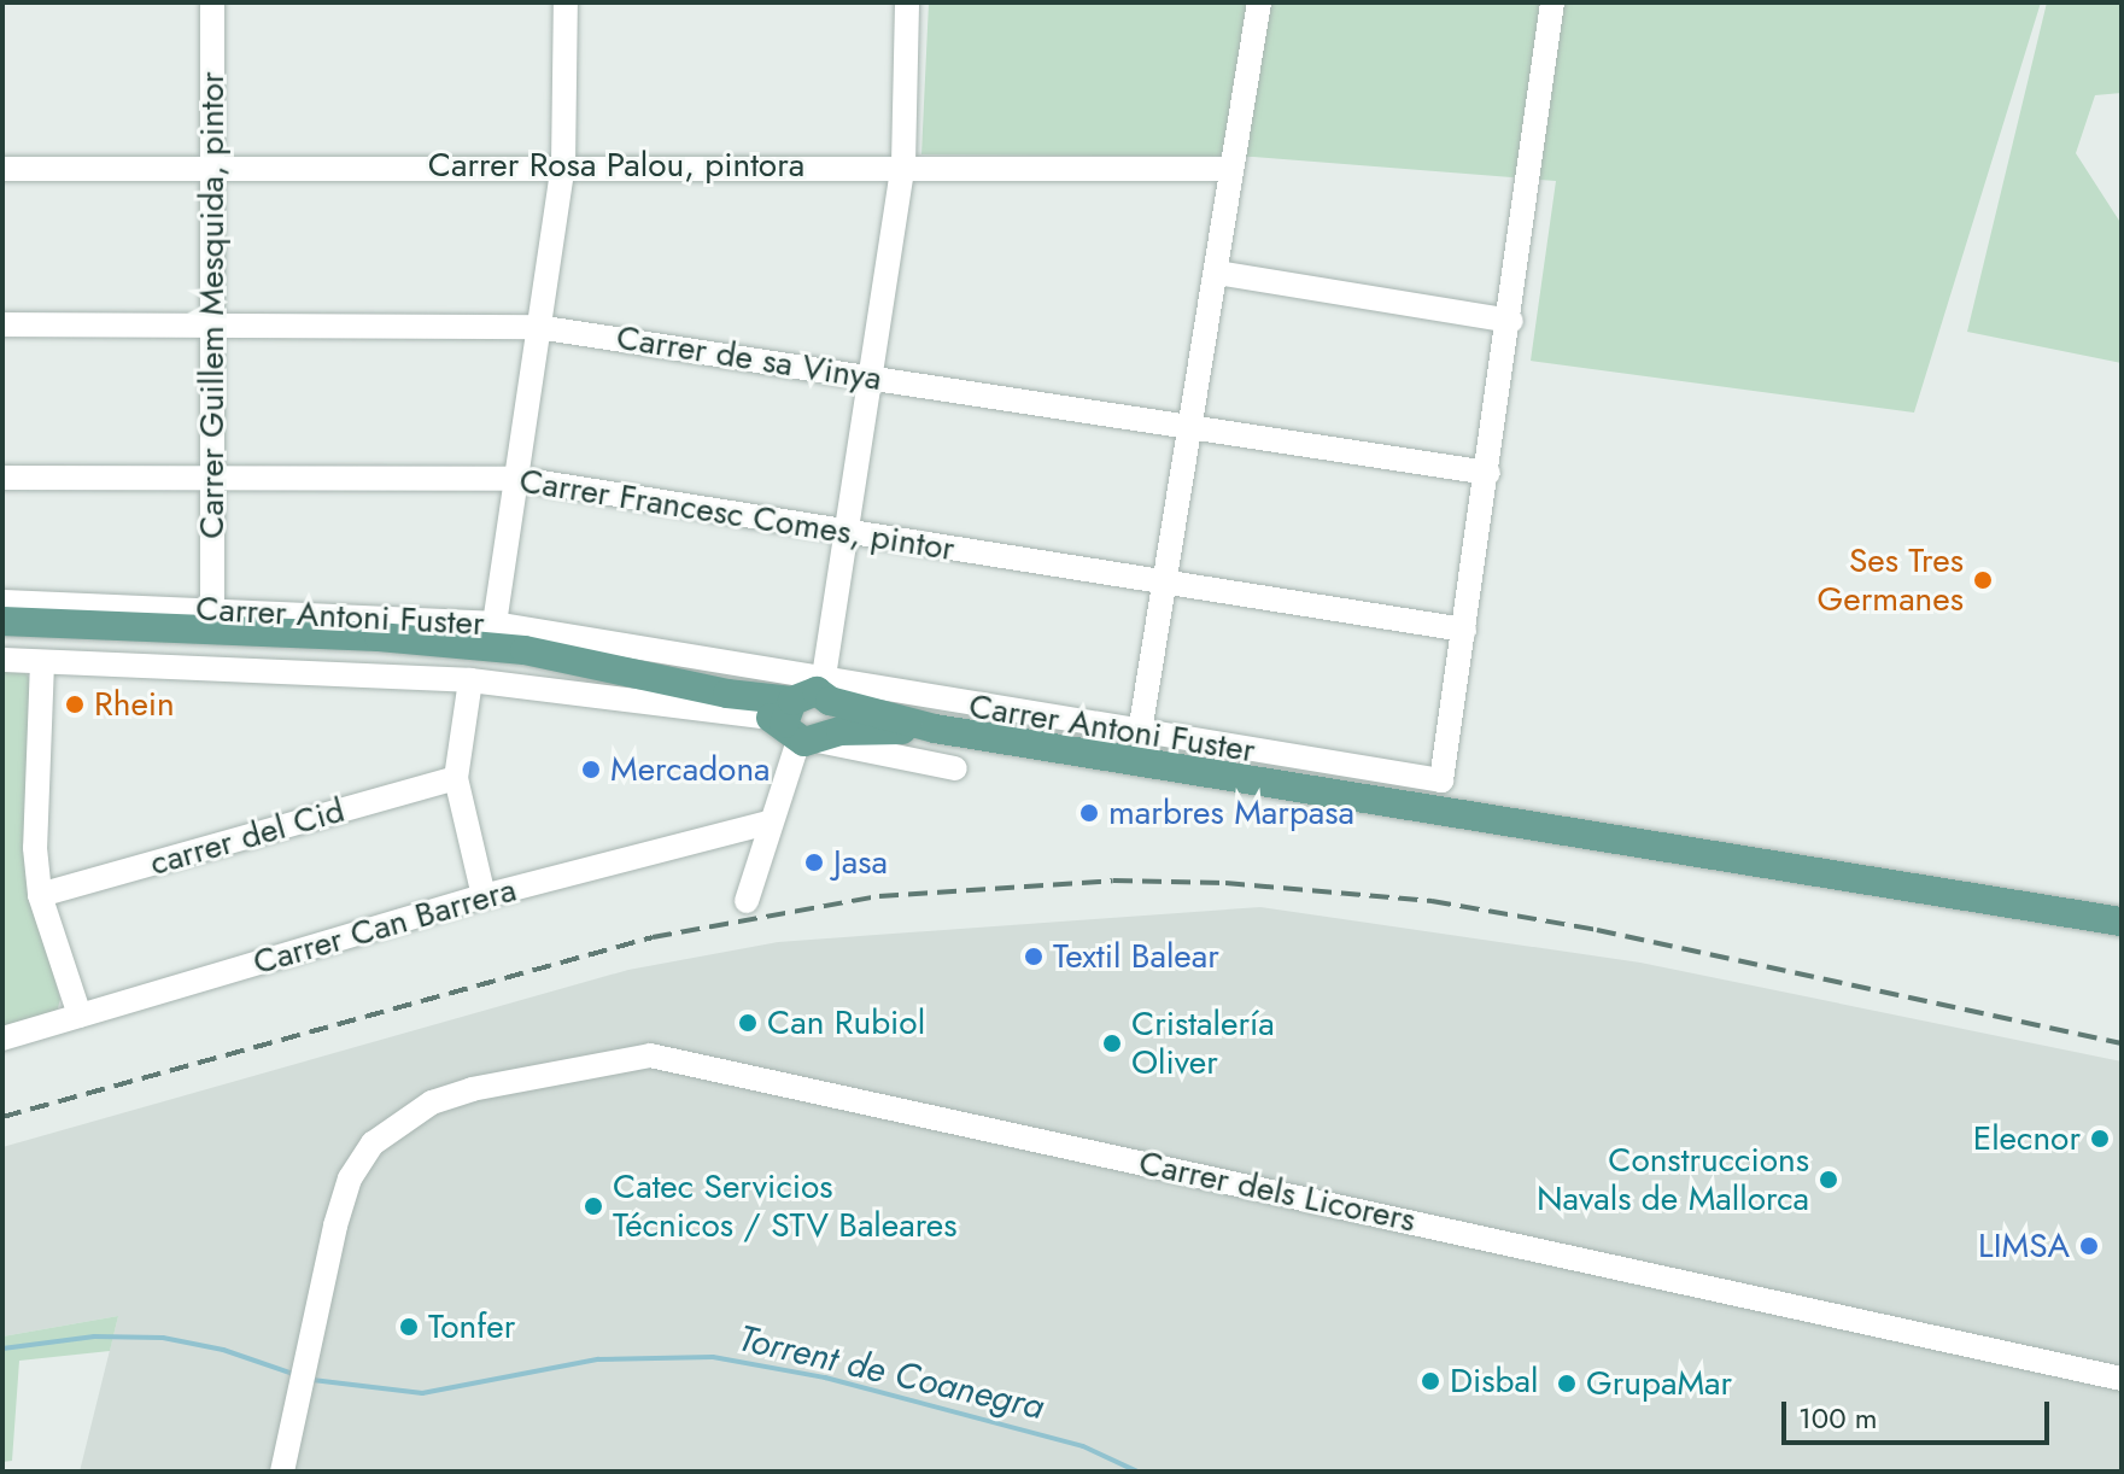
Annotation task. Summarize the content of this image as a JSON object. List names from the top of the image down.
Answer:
{
  "streets": {
    "street": [
      "Carrer Rosa Palou, pintora",
      "Carrer Guillem Mesquida, pintor",
      "Carrer de sa Vinya",
      "Carrer Francesc Comes, pintor",
      "Carrer Antoni Fuster",
      "carrer del Cid",
      "Carrer Can Barrera",
      "Carrer dels Licorers"
    ]
  },
  "crossings": [
    ["Carrer Rosa Palou, pintora", "Carrer Guillem Mesquida, pintor"],
    ["Carrer Guillem Mesquida, pintor", "Carrer de sa Vinya"],
    ["Carrer Guillem Mesquida, pintor", "Carrer Francesc Comes, pintor"],
    ["Carrer Guillem Mesquida, pintor", "Carrer Antoni Fuster"],
    ["Carrer de sa Vinya", "Carrer Antoni Fuster"],
    ["Carrer Francesc Comes, pintor", "Carrer Antoni Fuster"]
  ],
  "water": ["Torrent de Coanegra"],
  "places": [
    "Ses Tres Germanes",
    "Rhein",
    "Mercadona",
    "marbres Marpasa",
    "Jasa",
    "Textil Balear",
    "Can Rubiol",
    "Cristalería Oliver",
    "Elecnor",
    "Construccions Navals de Mallorca",
    "Catec Servicios Técnicos / STV Baleares",
    "LIMSA",
    "Tonfer",
    "Disbal",
    "GrupaMar"
  ],
  "scale_bar": "100 m"
}
